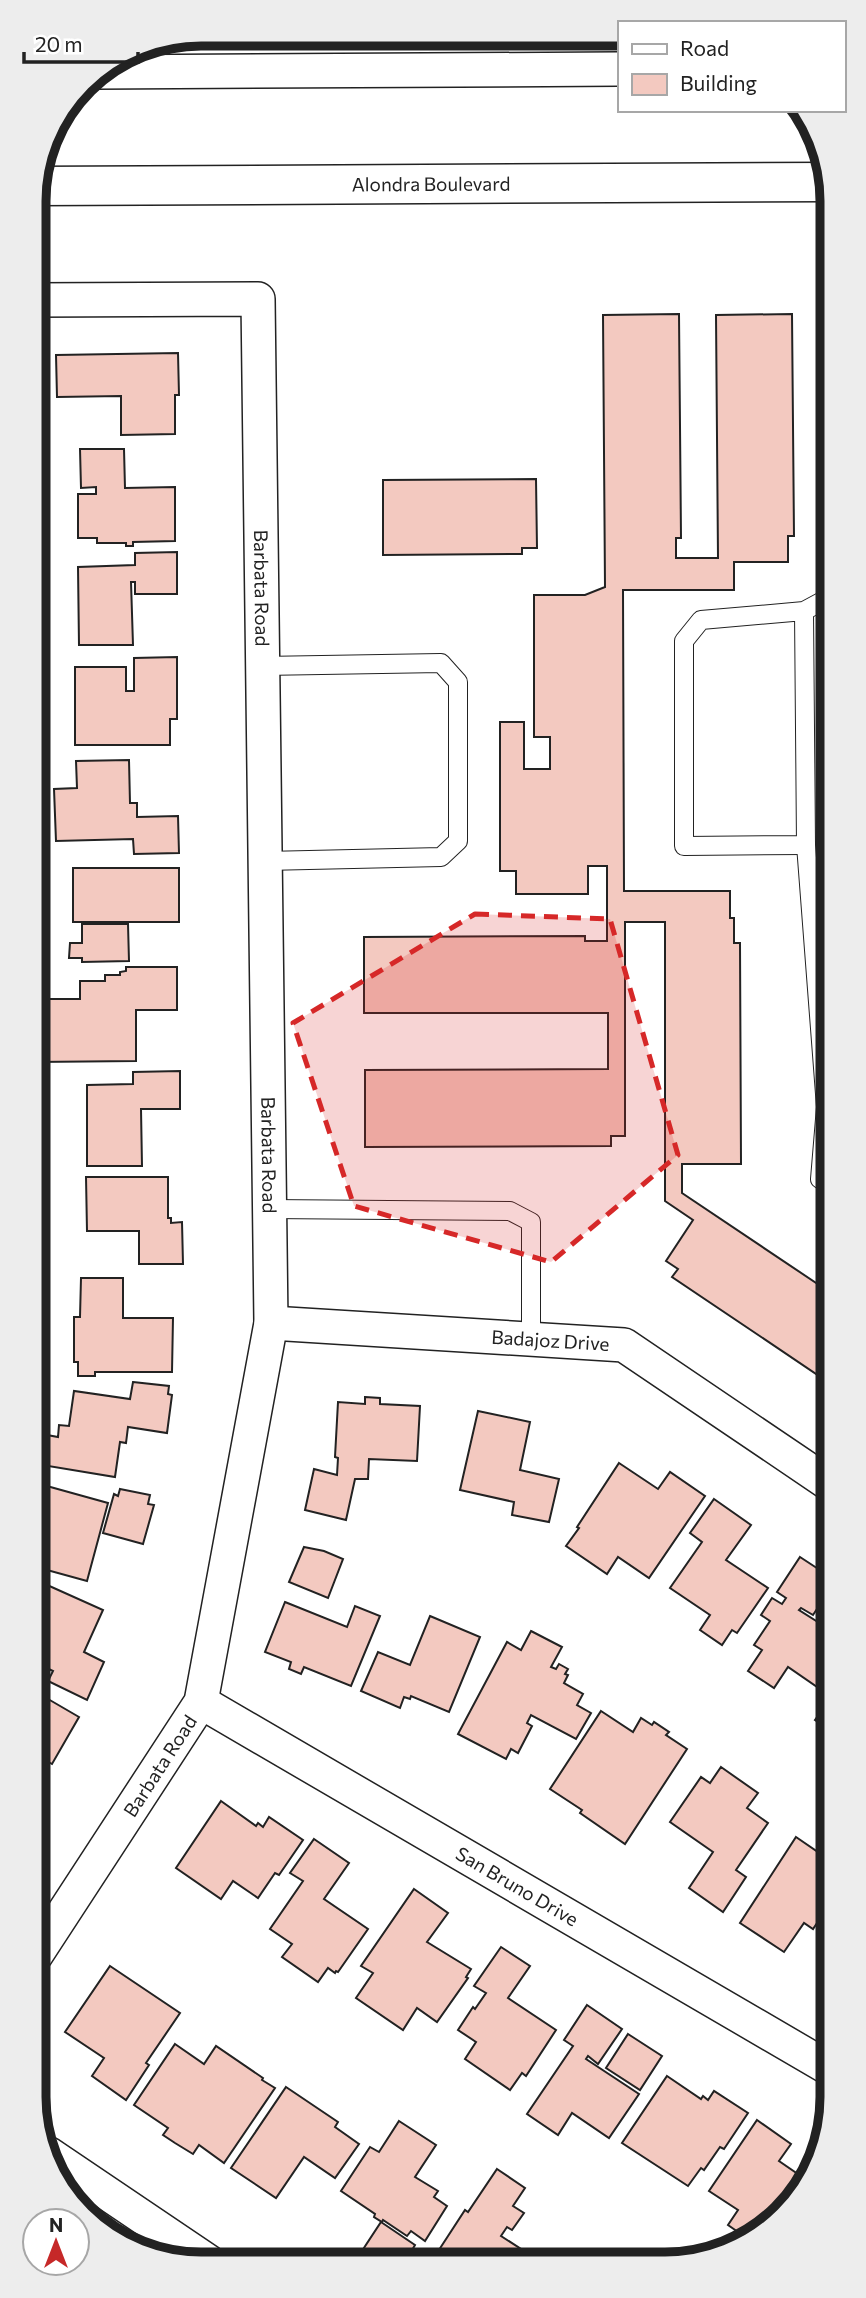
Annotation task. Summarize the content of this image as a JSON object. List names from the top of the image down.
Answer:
{
  "streets": {
    "main road": ["Alondra Boulevard"],
    "street": ["Barbata Road", "Badajoz Drive", "San Bruno Drive"]
  },
  "crossings": [
    ["Barbata Road", "Badajoz Drive"],
    ["Barbata Road", "San Bruno Drive"]
  ],
  "legend": ["Road", "Building"],
  "scale_bar": "20 m",
  "north": "top"
}
